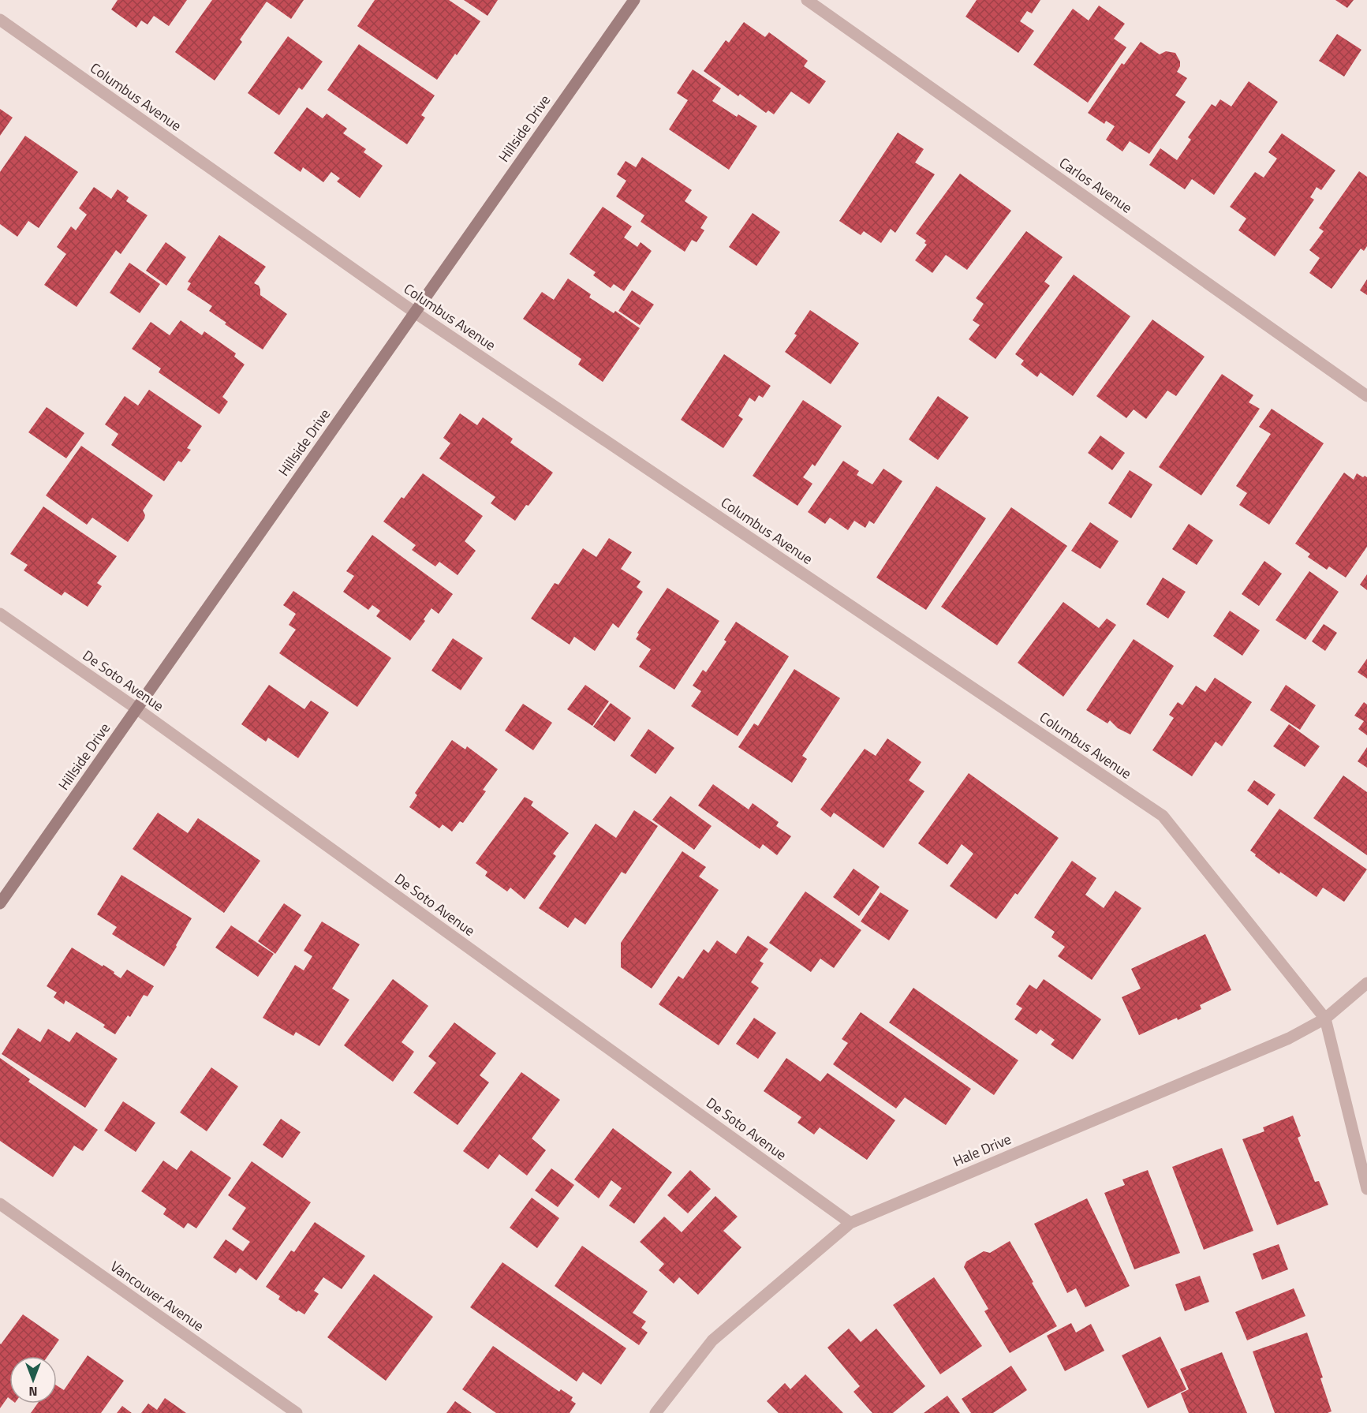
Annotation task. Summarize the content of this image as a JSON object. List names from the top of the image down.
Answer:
{
  "streets": {
    "main road": ["Hillside Drive"],
    "street": [
      "Columbus Avenue",
      "Carlos Avenue",
      "De Soto Avenue",
      "Hale Drive",
      "Vancouver Avenue"
    ]
  },
  "crossings": [
    ["Columbus Avenue", "Hillside Drive"],
    ["Columbus Avenue", "Hale Drive"],
    ["Hillside Drive", "De Soto Avenue"],
    ["De Soto Avenue", "Hale Drive"]
  ],
  "north": "bottom"
}
